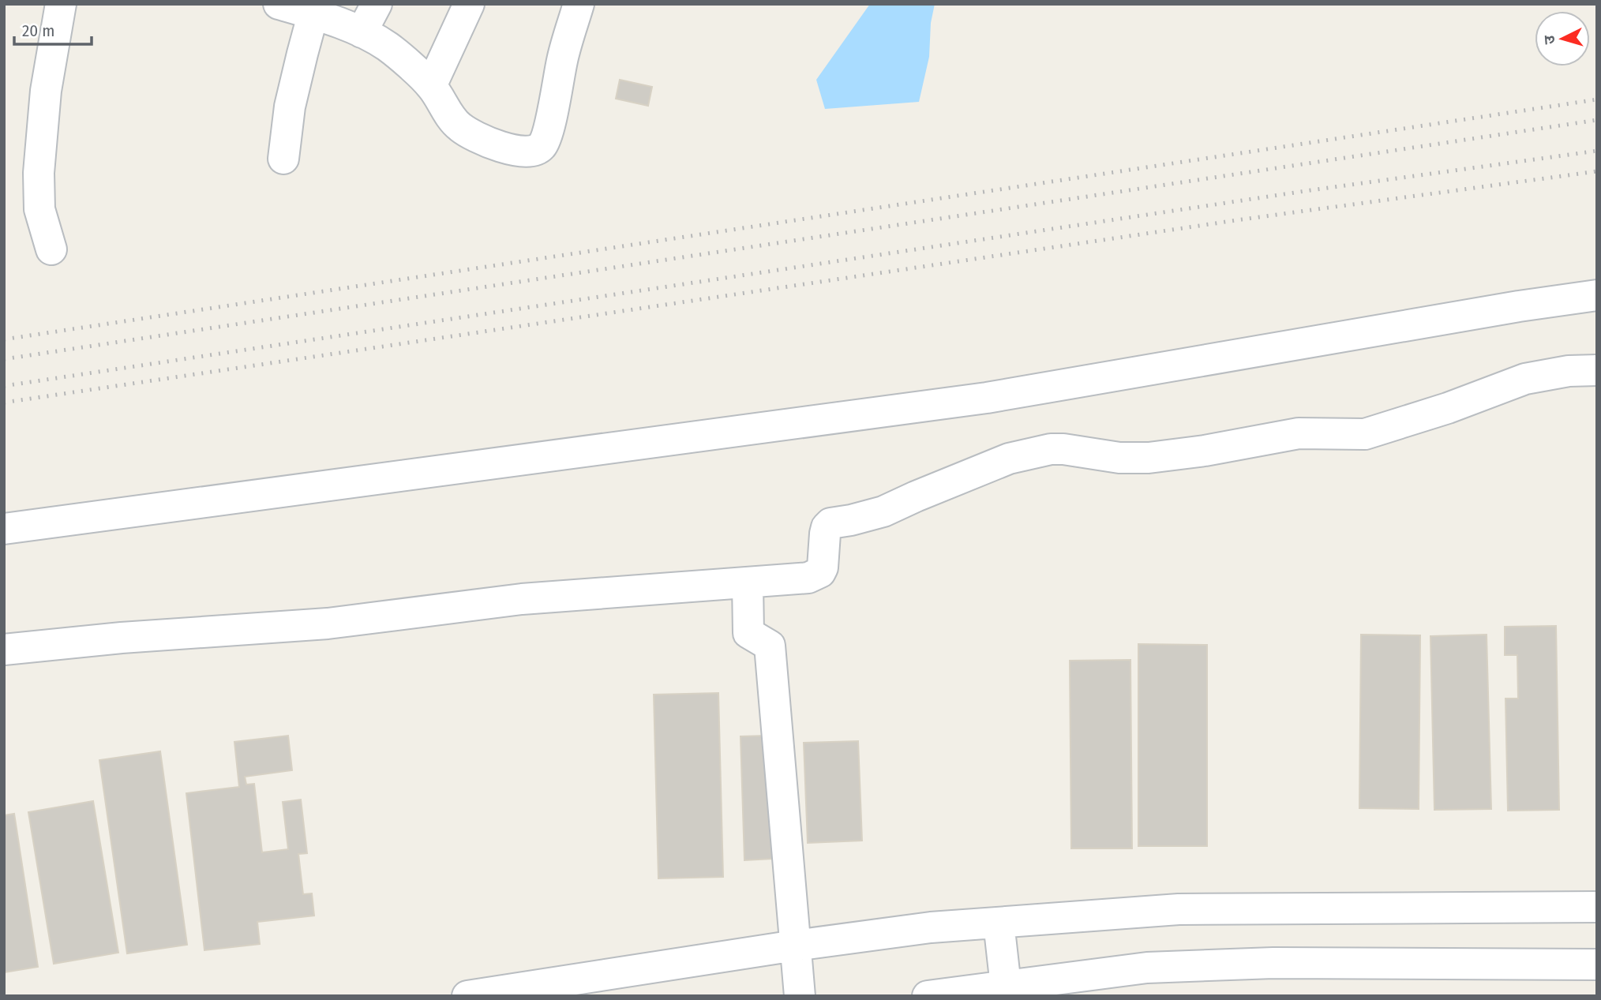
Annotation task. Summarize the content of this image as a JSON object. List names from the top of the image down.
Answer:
{
  "scale_bar": "20 m",
  "north": "left"
}
